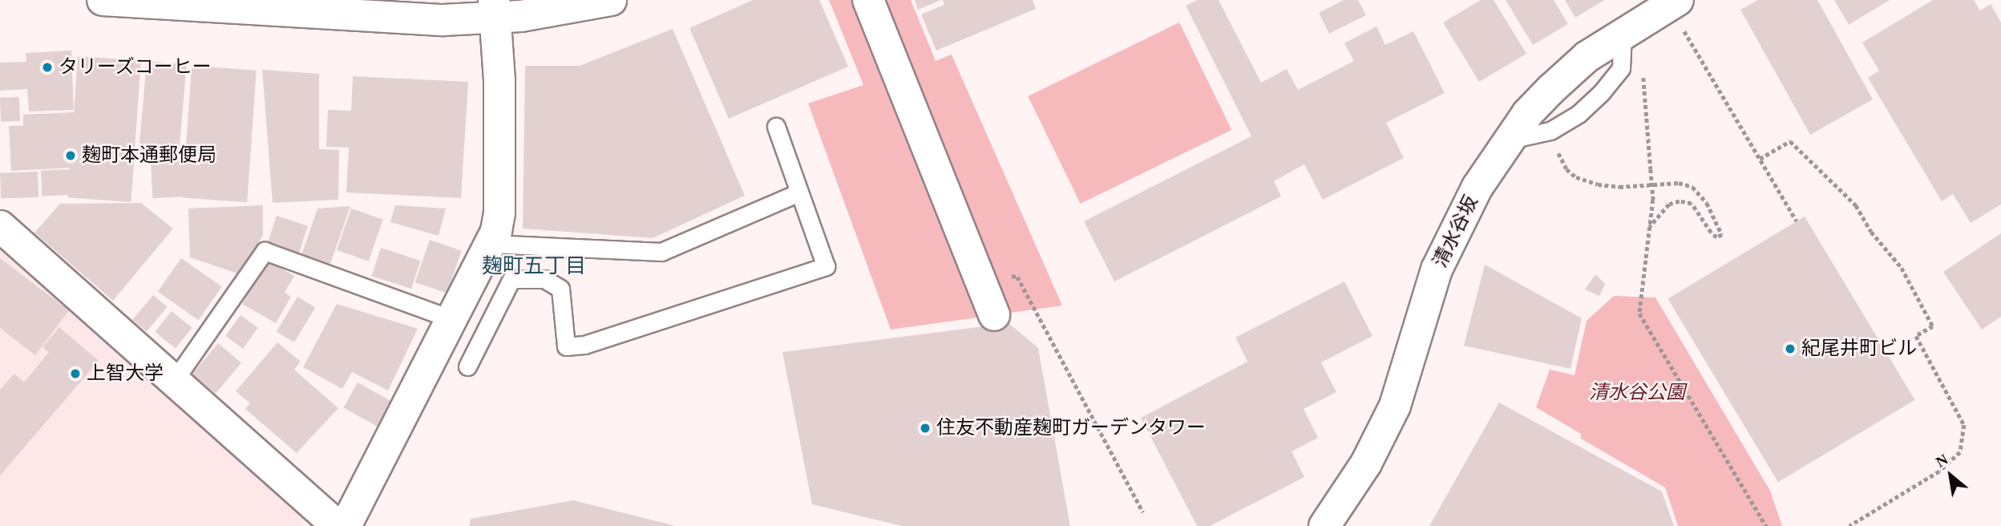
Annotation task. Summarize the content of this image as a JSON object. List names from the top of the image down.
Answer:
{
  "streets": {
    "main road": ["清水谷坂"]
  },
  "districts": ["麹町五丁目"],
  "parks": ["清水谷公園"],
  "places": [
    "タリーズコーヒー",
    "麹町本通郵便局",
    "紀尾井町ビル",
    "上智大学",
    "住友不動産麹町ガーデンタワー"
  ],
  "north": "top left"
}
